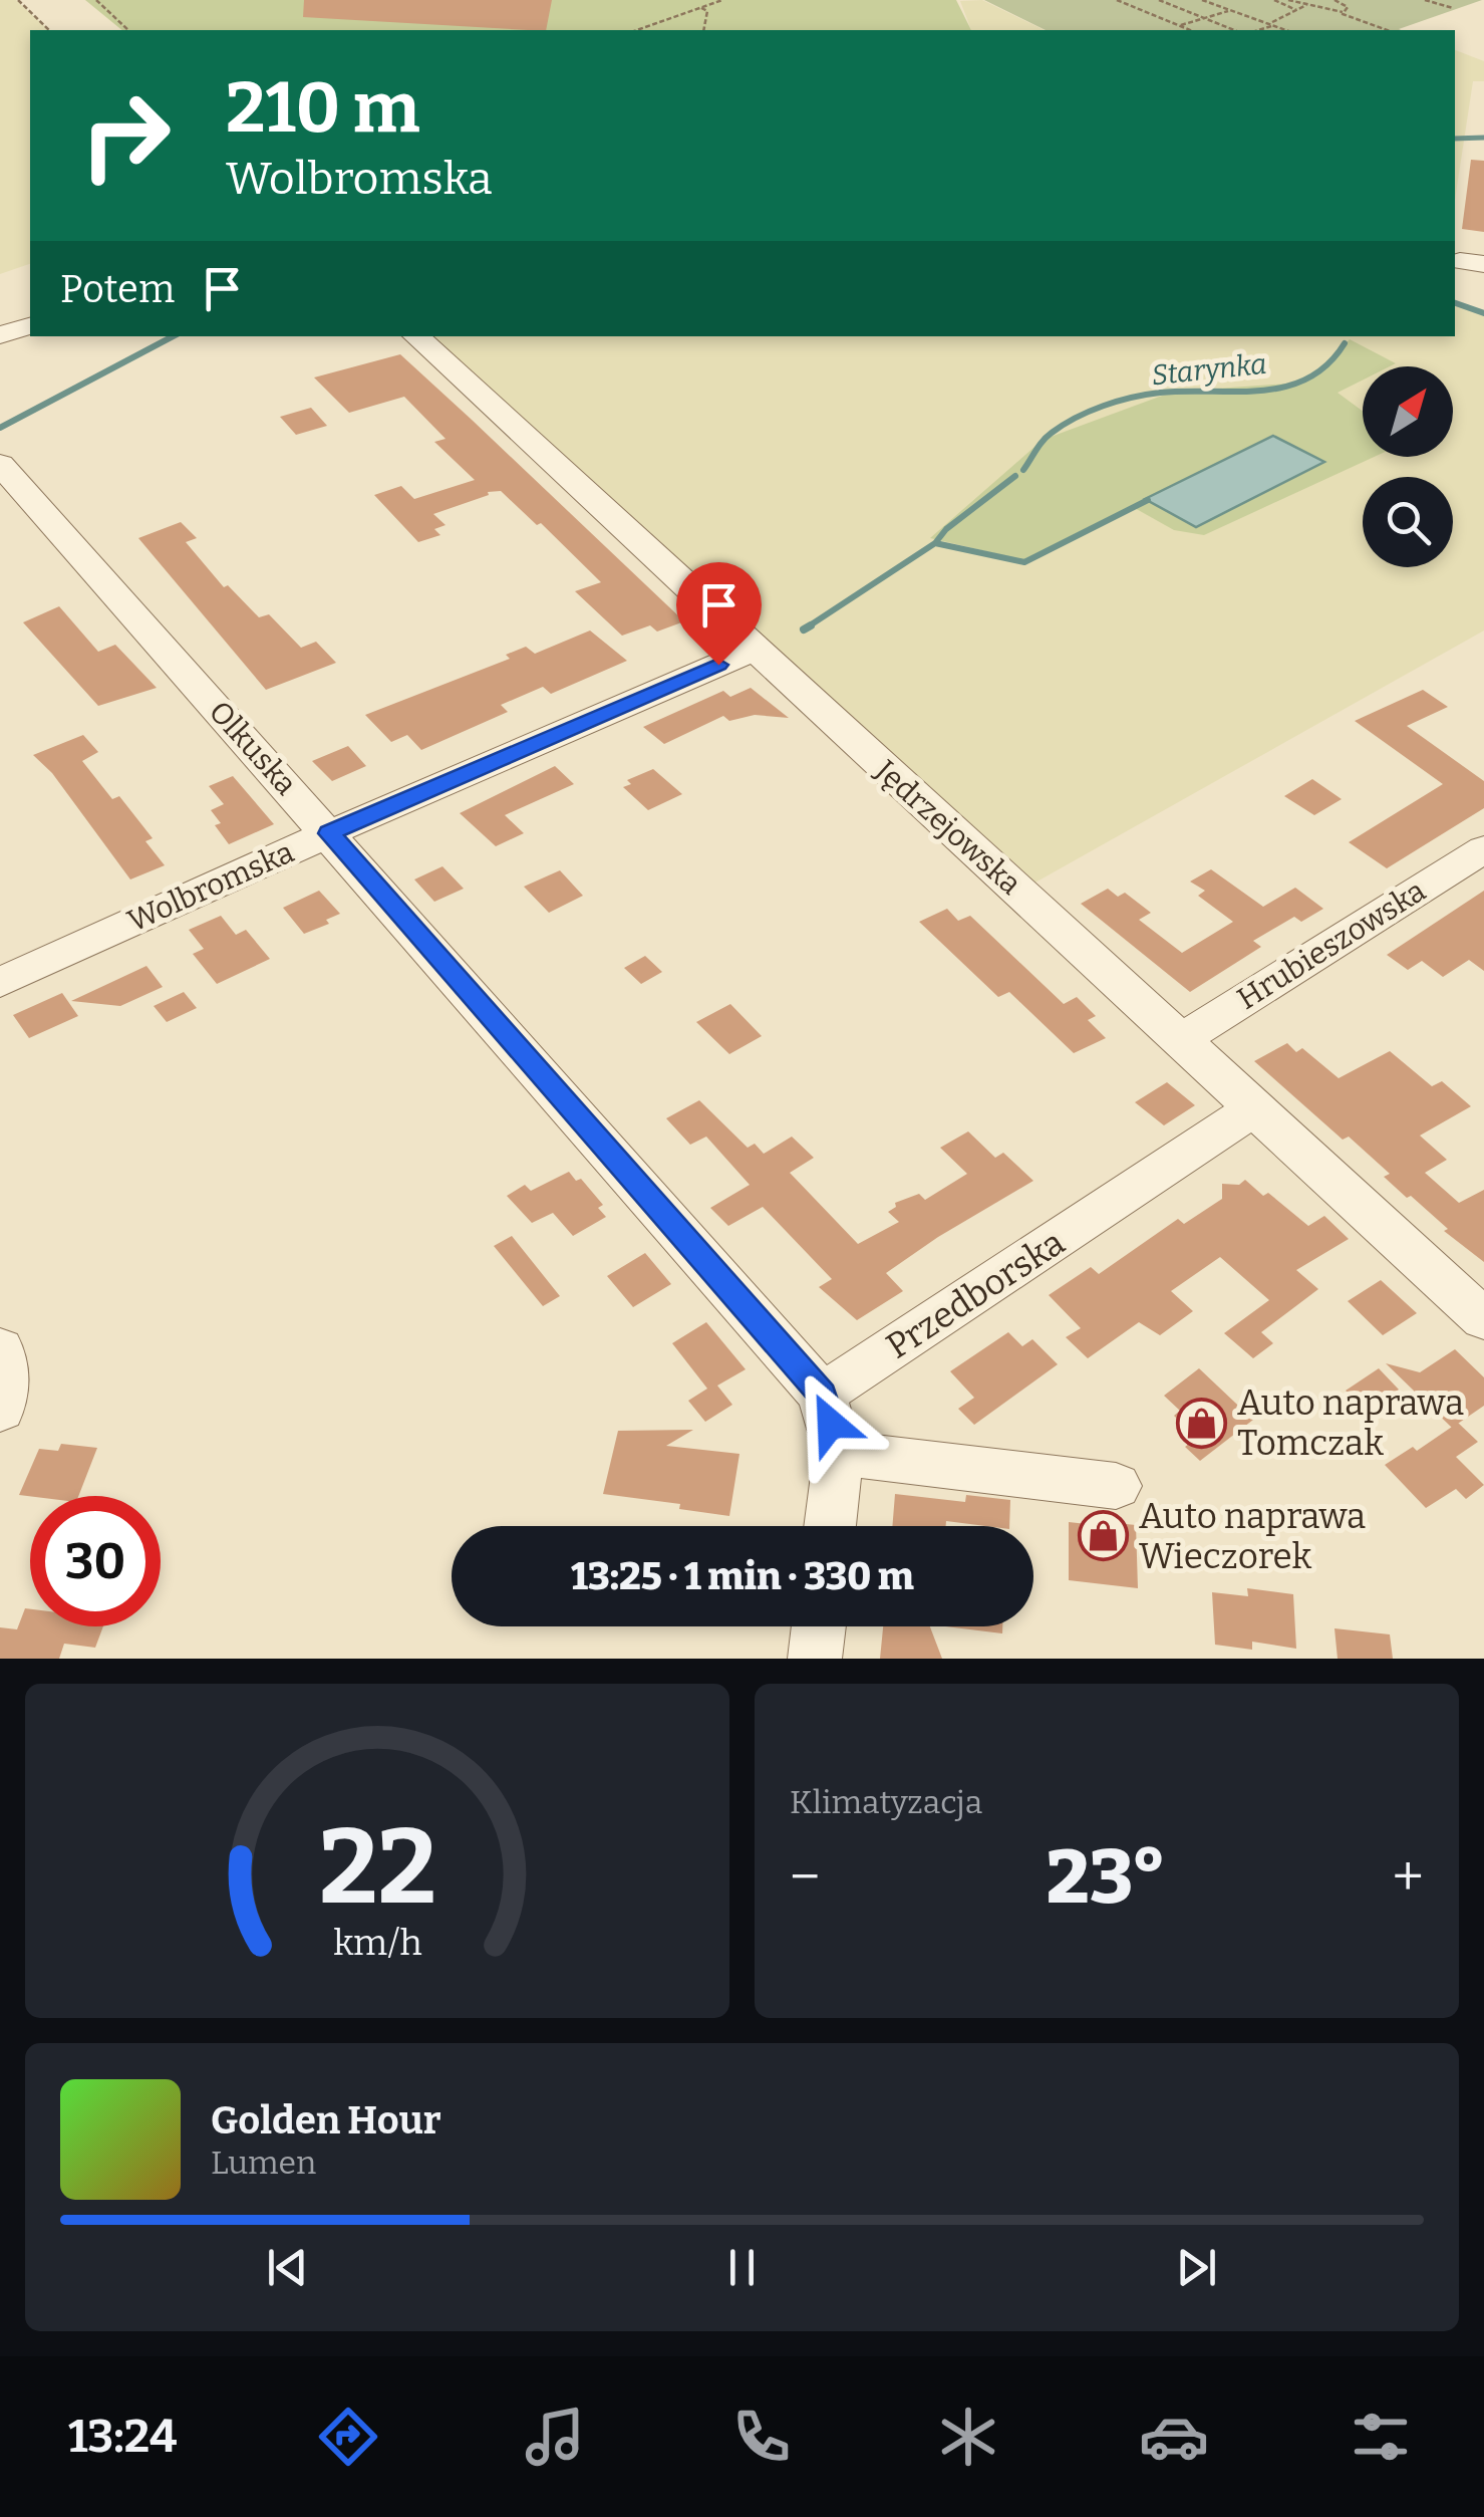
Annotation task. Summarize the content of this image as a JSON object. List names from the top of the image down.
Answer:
{
  "streets": {
    "street": [
      "Olkuska",
      "Jędrzejowska",
      "Wolbromska",
      "Hrubieszowska",
      "Przedborska"
    ]
  },
  "crossings": [
    ["Olkuska", "Wolbromska"],
    ["Olkuska", "Przedborska"],
    ["Jędrzejowska", "Wolbromska"],
    ["Jędrzejowska", "Hrubieszowska"],
    ["Jędrzejowska", "Przedborska"]
  ],
  "water": ["Starynka"],
  "places": {
    "shop": ["Auto naprawa Tomczak", "Auto naprawa Wieczorek"]
  },
  "north": "top right",
  "page": {
    "turn": ["210 m", "Wolbromska"],
    "then": "Potem",
    "limit": "30",
    "trip": "13:25 · 1 min · 330 m",
    "tile": "Klimatyzacja",
    "heat": ["−", "23°", "+"],
    "song": ["Golden Hour", "Lumen"],
    "tabs": "13:24",
    "gauge": ["22", "km/h"]
  }
}
